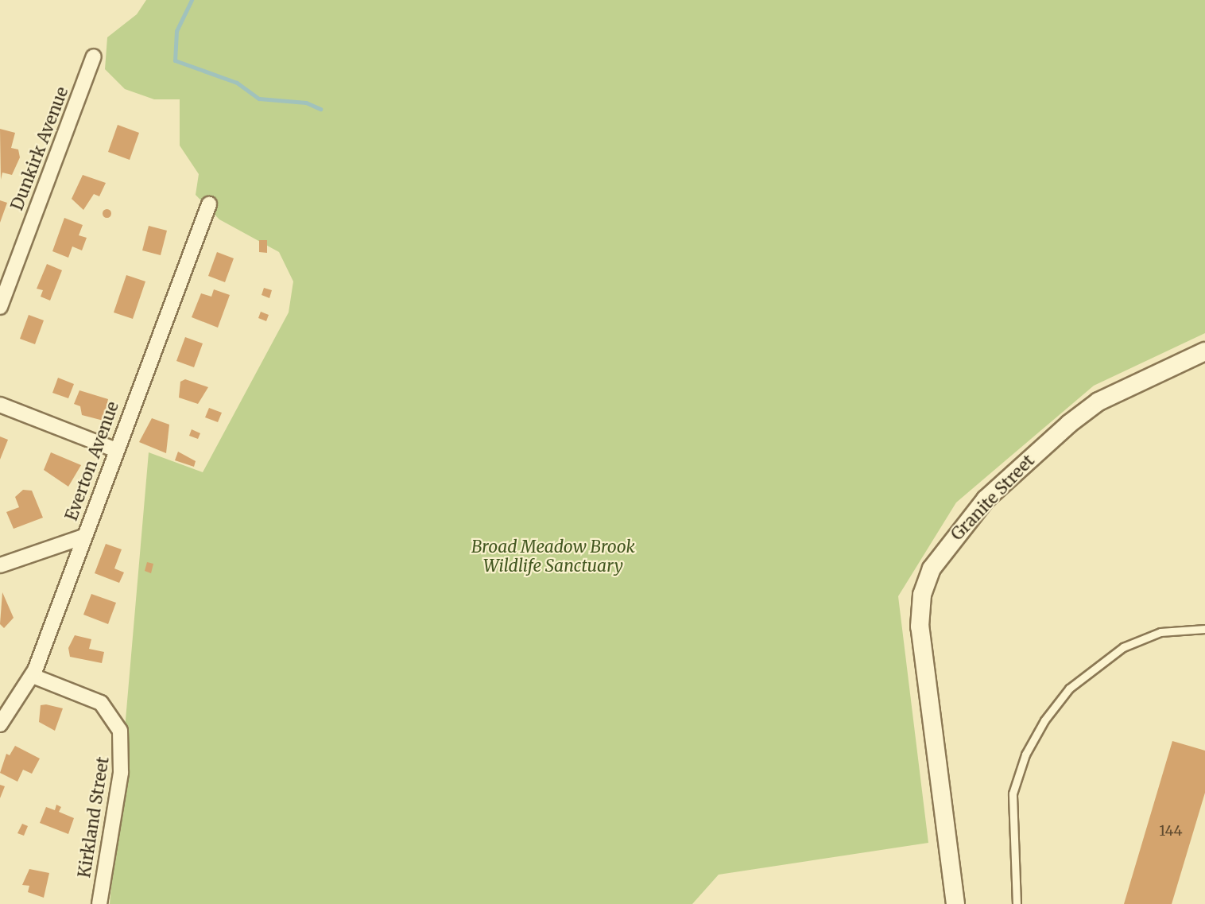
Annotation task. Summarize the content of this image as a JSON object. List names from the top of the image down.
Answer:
{
  "streets": {
    "street": [
      "Dunkirk Avenue",
      "Everton Avenue",
      "Granite Street",
      "Kirkland Street"
    ]
  },
  "crossings": [
    ["Everton Avenue", "Kirkland Street"]
  ],
  "parks": ["Broad Meadow Brook Wildlife Sanctuary"],
  "house_numbers": ["144"]
}
